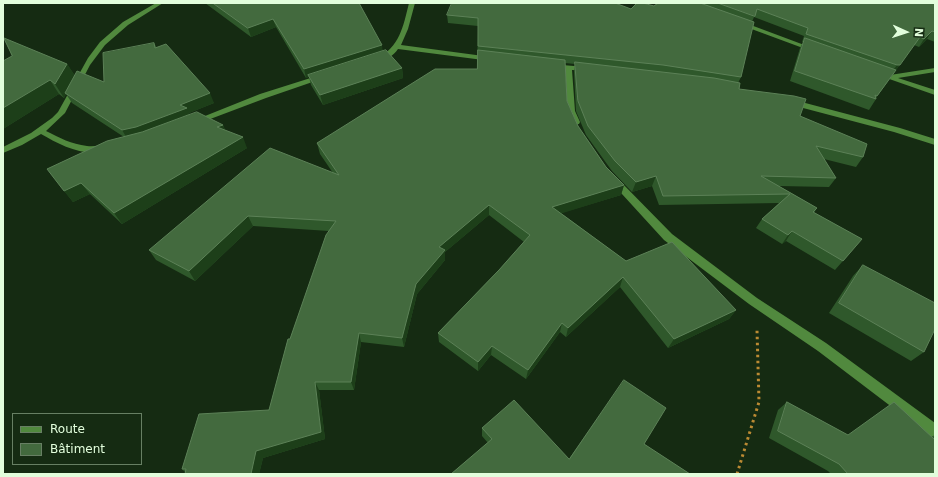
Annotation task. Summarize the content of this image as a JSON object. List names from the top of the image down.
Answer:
{
  "legend": ["Route", "Bâtiment"],
  "north": "right"
}
